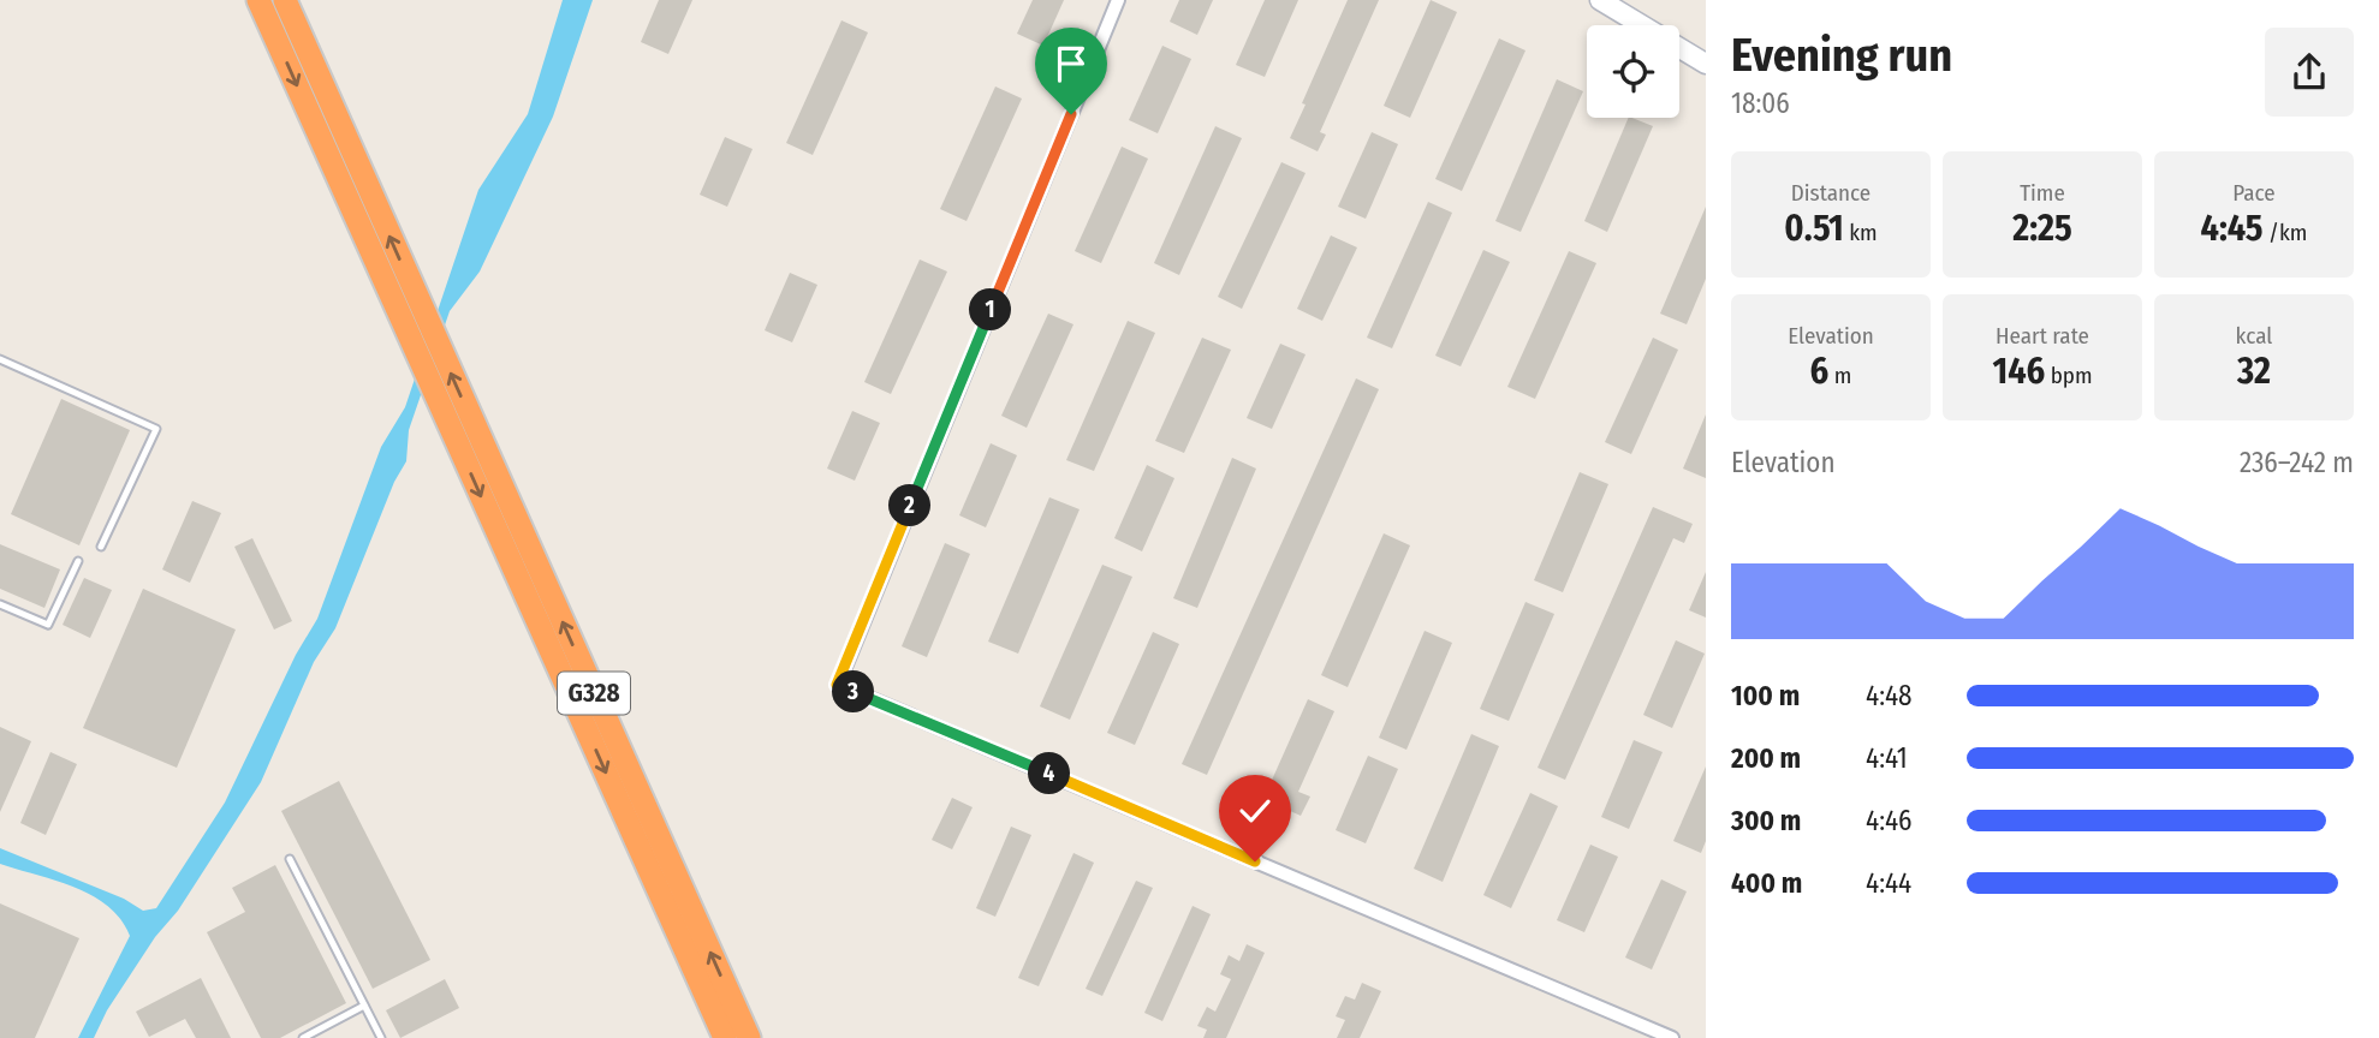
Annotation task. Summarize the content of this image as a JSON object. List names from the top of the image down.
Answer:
{
  "streets": {
    "highway": ["G328"]
  },
  "page": {
    "heading": ["Evening run", "18:06"],
    "stats": [
      ["Distance", "0.51 km"],
      ["Time", "2:25"],
      ["Pace", "4:45 /km"],
      ["Elevation", "6 m"],
      ["Heart rate", "146 bpm"],
      ["kcal", "32"]
    ],
    "pins": [
      "1",
      "2",
      "3",
      "4"
    ],
    "chart": ["Elevation", "236–242 m"],
    "list": [
      {
        "name": "100 m",
        "note": "4:48"
      },
      {
        "name": "200 m",
        "note": "4:41"
      },
      {
        "name": "300 m",
        "note": "4:46"
      },
      {
        "name": "400 m",
        "note": "4:44"
      }
    ]
  }
}
